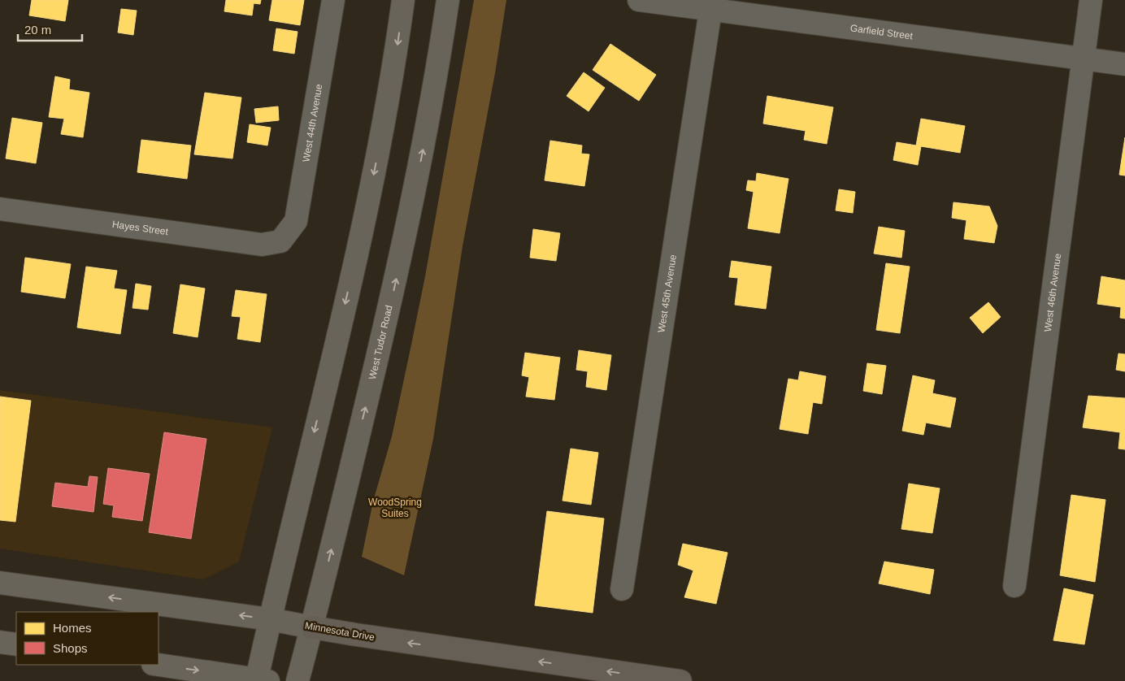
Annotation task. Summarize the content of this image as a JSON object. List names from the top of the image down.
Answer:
{
  "streets": {
    "highway": ["Minnesota Drive"],
    "main road": ["West Tudor Road"],
    "street": [
      "Garfield Street",
      "West 44th Avenue",
      "Hayes Street",
      "West 46th Avenue",
      "West 45th Avenue"
    ]
  },
  "crossings": [
    ["Garfield Street", "West 46th Avenue"],
    ["Garfield Street", "West 45th Avenue"],
    ["West 44th Avenue", "Hayes Street"],
    ["West Tudor Road", "Minnesota Drive"]
  ],
  "one_way": ["Minnesota Drive"],
  "parks": ["WoodSpring Suites"],
  "legend": ["Homes", "Shops"],
  "scale_bar": "20 m"
}
